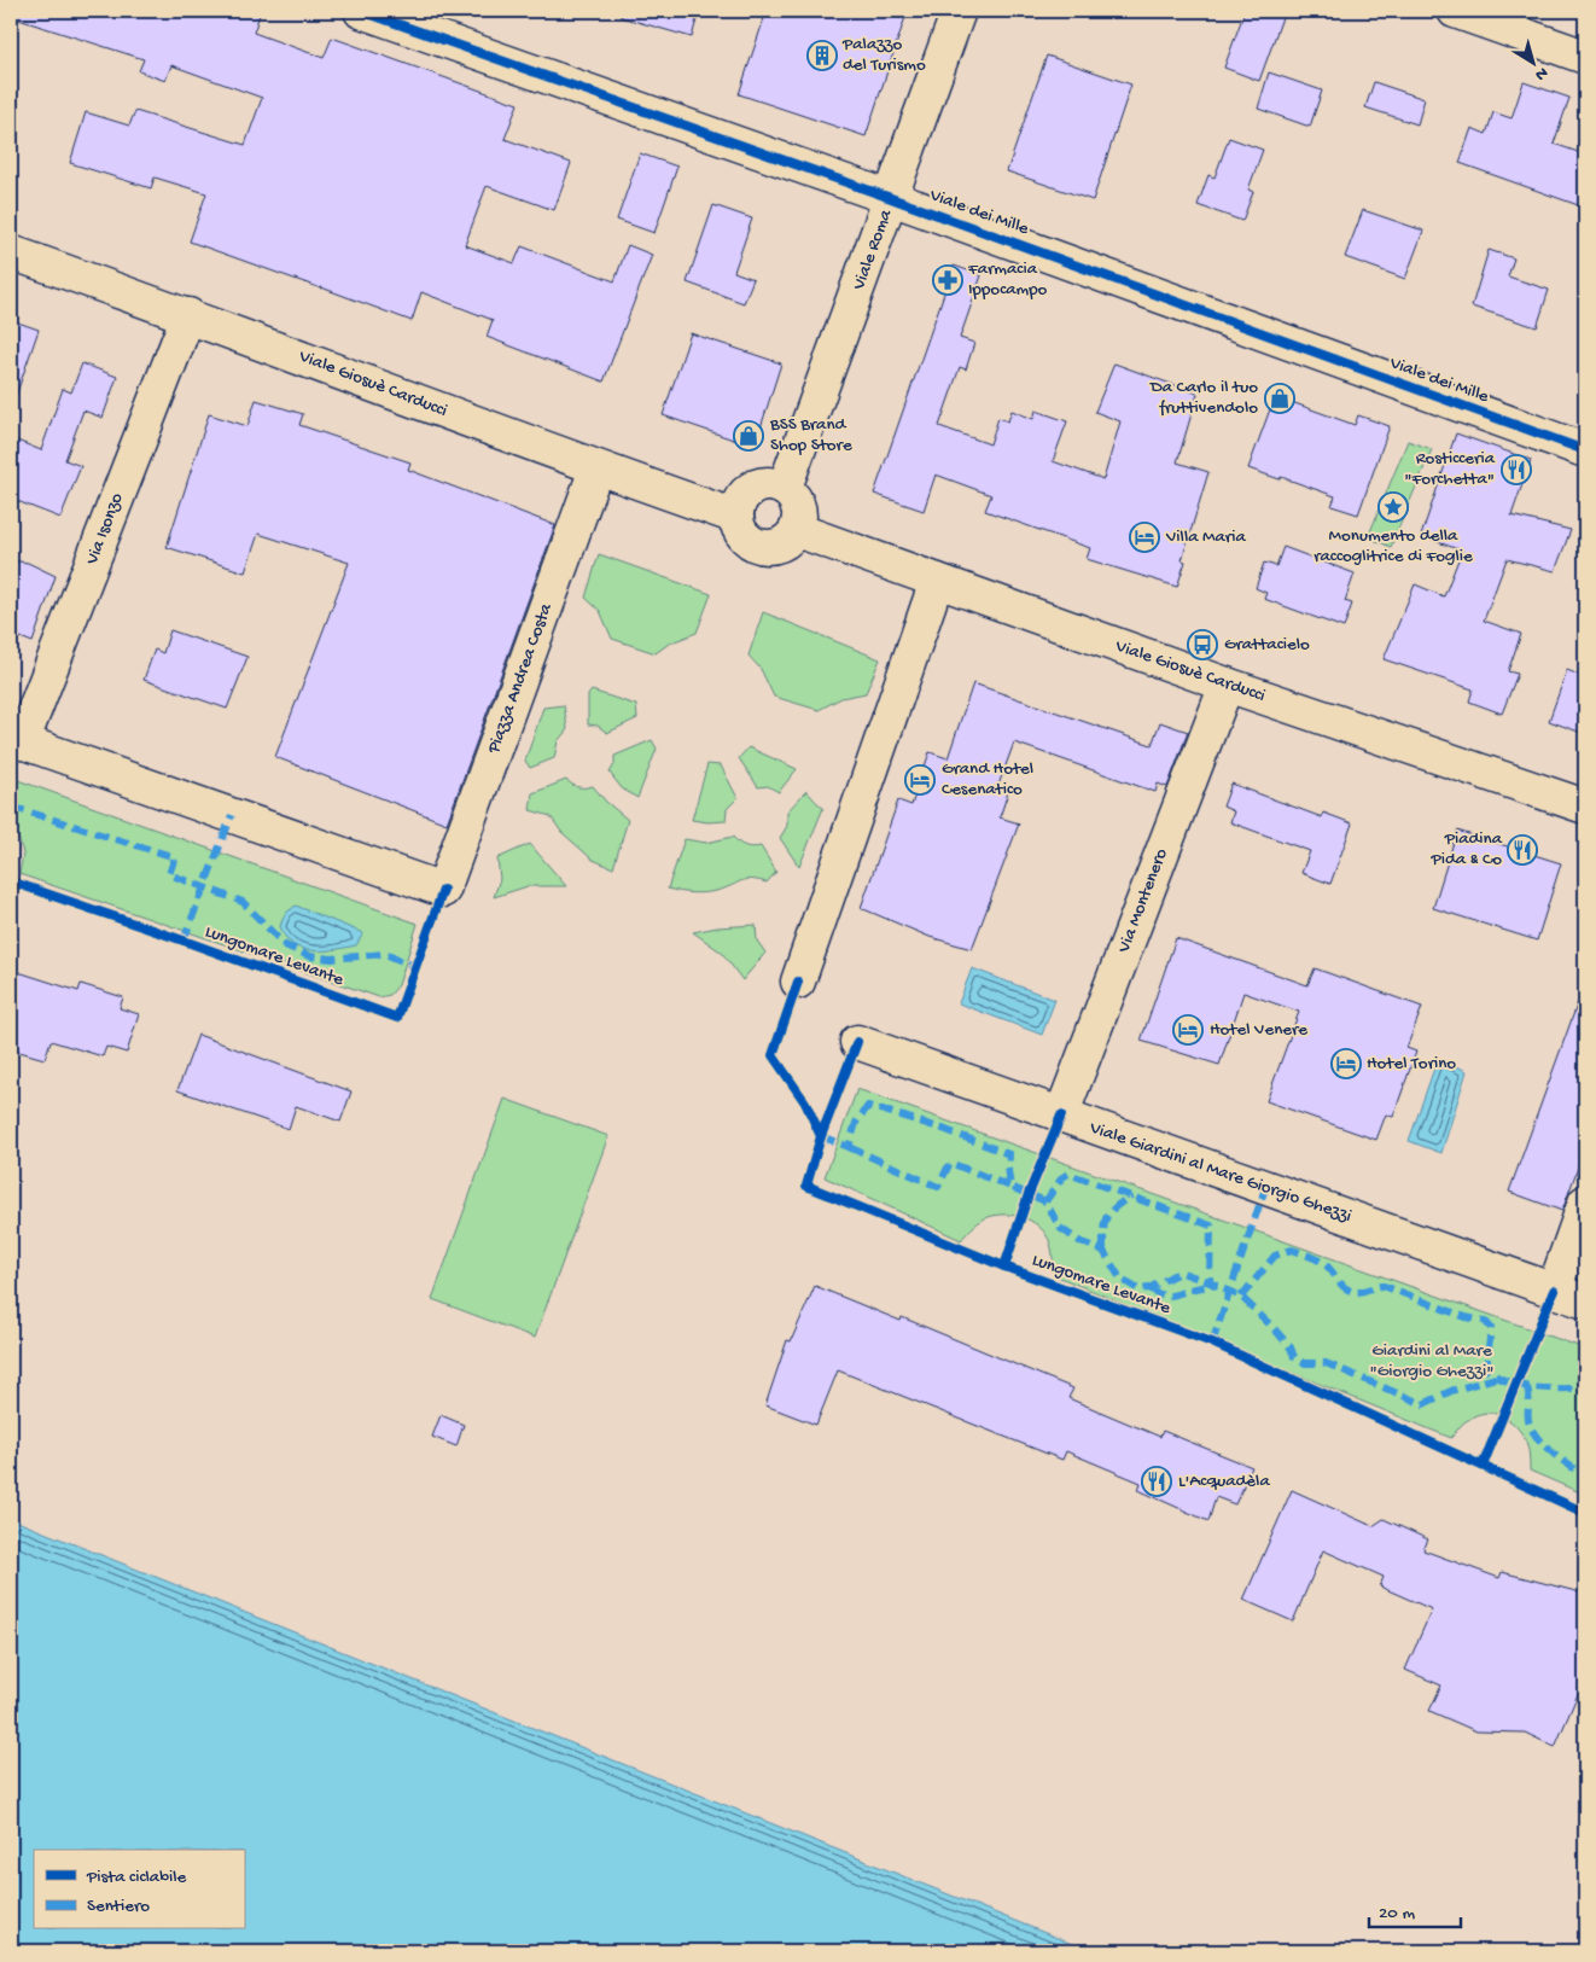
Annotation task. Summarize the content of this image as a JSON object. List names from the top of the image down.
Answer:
{
  "streets": {
    "street": [
      "Viale dei Mille",
      "Viale Roma",
      "Viale Giosuè Carducci",
      "Via Isonzo",
      "Piazza Andrea Costa",
      "Via Montenero",
      "Viale Giardini al Mare Giorgio Ghezzi"
    ],
    "cycle path": ["Lungomare Levante"]
  },
  "crossings": [
    ["Viale dei Mille", "Viale Roma"],
    ["Viale Roma", "Viale Giosuè Carducci"],
    ["Viale Giosuè Carducci", "Via Isonzo"],
    ["Viale Giosuè Carducci", "Piazza Andrea Costa"],
    ["Viale Giosuè Carducci", "Via Montenero"],
    ["Via Isonzo", "Piazza Andrea Costa"],
    ["Via Montenero", "Viale Giardini al Mare Giorgio Ghezzi"]
  ],
  "parks": ["Giardini al Mare \"Giorgio Ghezzi\""],
  "places": {
    "building": ["Palazzo del Turismo"],
    "pharmacy": ["Farmacia Ippocampo"],
    "shop": ["Da Carlo il tuo fruttivendolo", "BSS Brand Shop Store"],
    "restaurant": ["Rosticceria \"Forchetta\"", "Piadina Pida & Co", "L'Acquadèla"],
    "place": ["Monumento della raccoglitrice di Foglie"],
    "hotel": [
      "Villa Maria",
      "Grand Hotel Cesenatico",
      "Hotel Venere",
      "Hotel Torino"
    ],
    "bus stop": ["Grattacielo"]
  },
  "legend": ["Pista ciclabile", "Sentiero"],
  "scale_bar": "20 m",
  "north": "bottom right"
}
